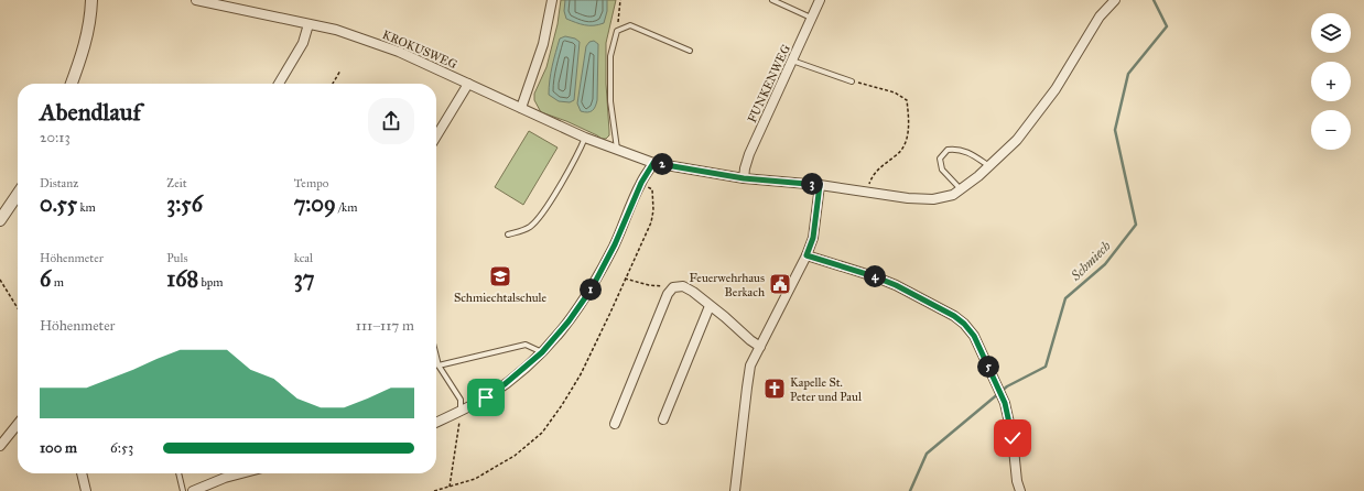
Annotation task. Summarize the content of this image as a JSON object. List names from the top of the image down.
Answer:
{
  "streets": {
    "street": ["KROKUSWEG", "FUNKENWEG"]
  },
  "crossings": [
    ["KROKUSWEG", "FUNKENWEG"]
  ],
  "water": ["Schmiech"],
  "places": {
    "school or university": ["Schmiechtalschule"],
    "public building": ["Feuerwehrhaus Berkach"],
    "church": ["Kapelle St. Peter und Paul"]
  },
  "page": {
    "map_buttons": ["+", "−"],
    "heading": ["Abendlauf", "20:13"],
    "pins": [
      "2",
      "3",
      "4",
      "1",
      "5"
    ],
    "stats": [
      ["Distanz", "0.55 km"],
      ["Zeit", "3:56"],
      ["Tempo", "7:09 /km"],
      ["Höhenmeter", "6 m"],
      ["Puls", "168 bpm"],
      ["kcal", "37"]
    ],
    "chart": ["Höhenmeter", "111–117 m"],
    "list": [
      {
        "name": "100 m",
        "note": "6:53"
      }
    ]
  }
}
